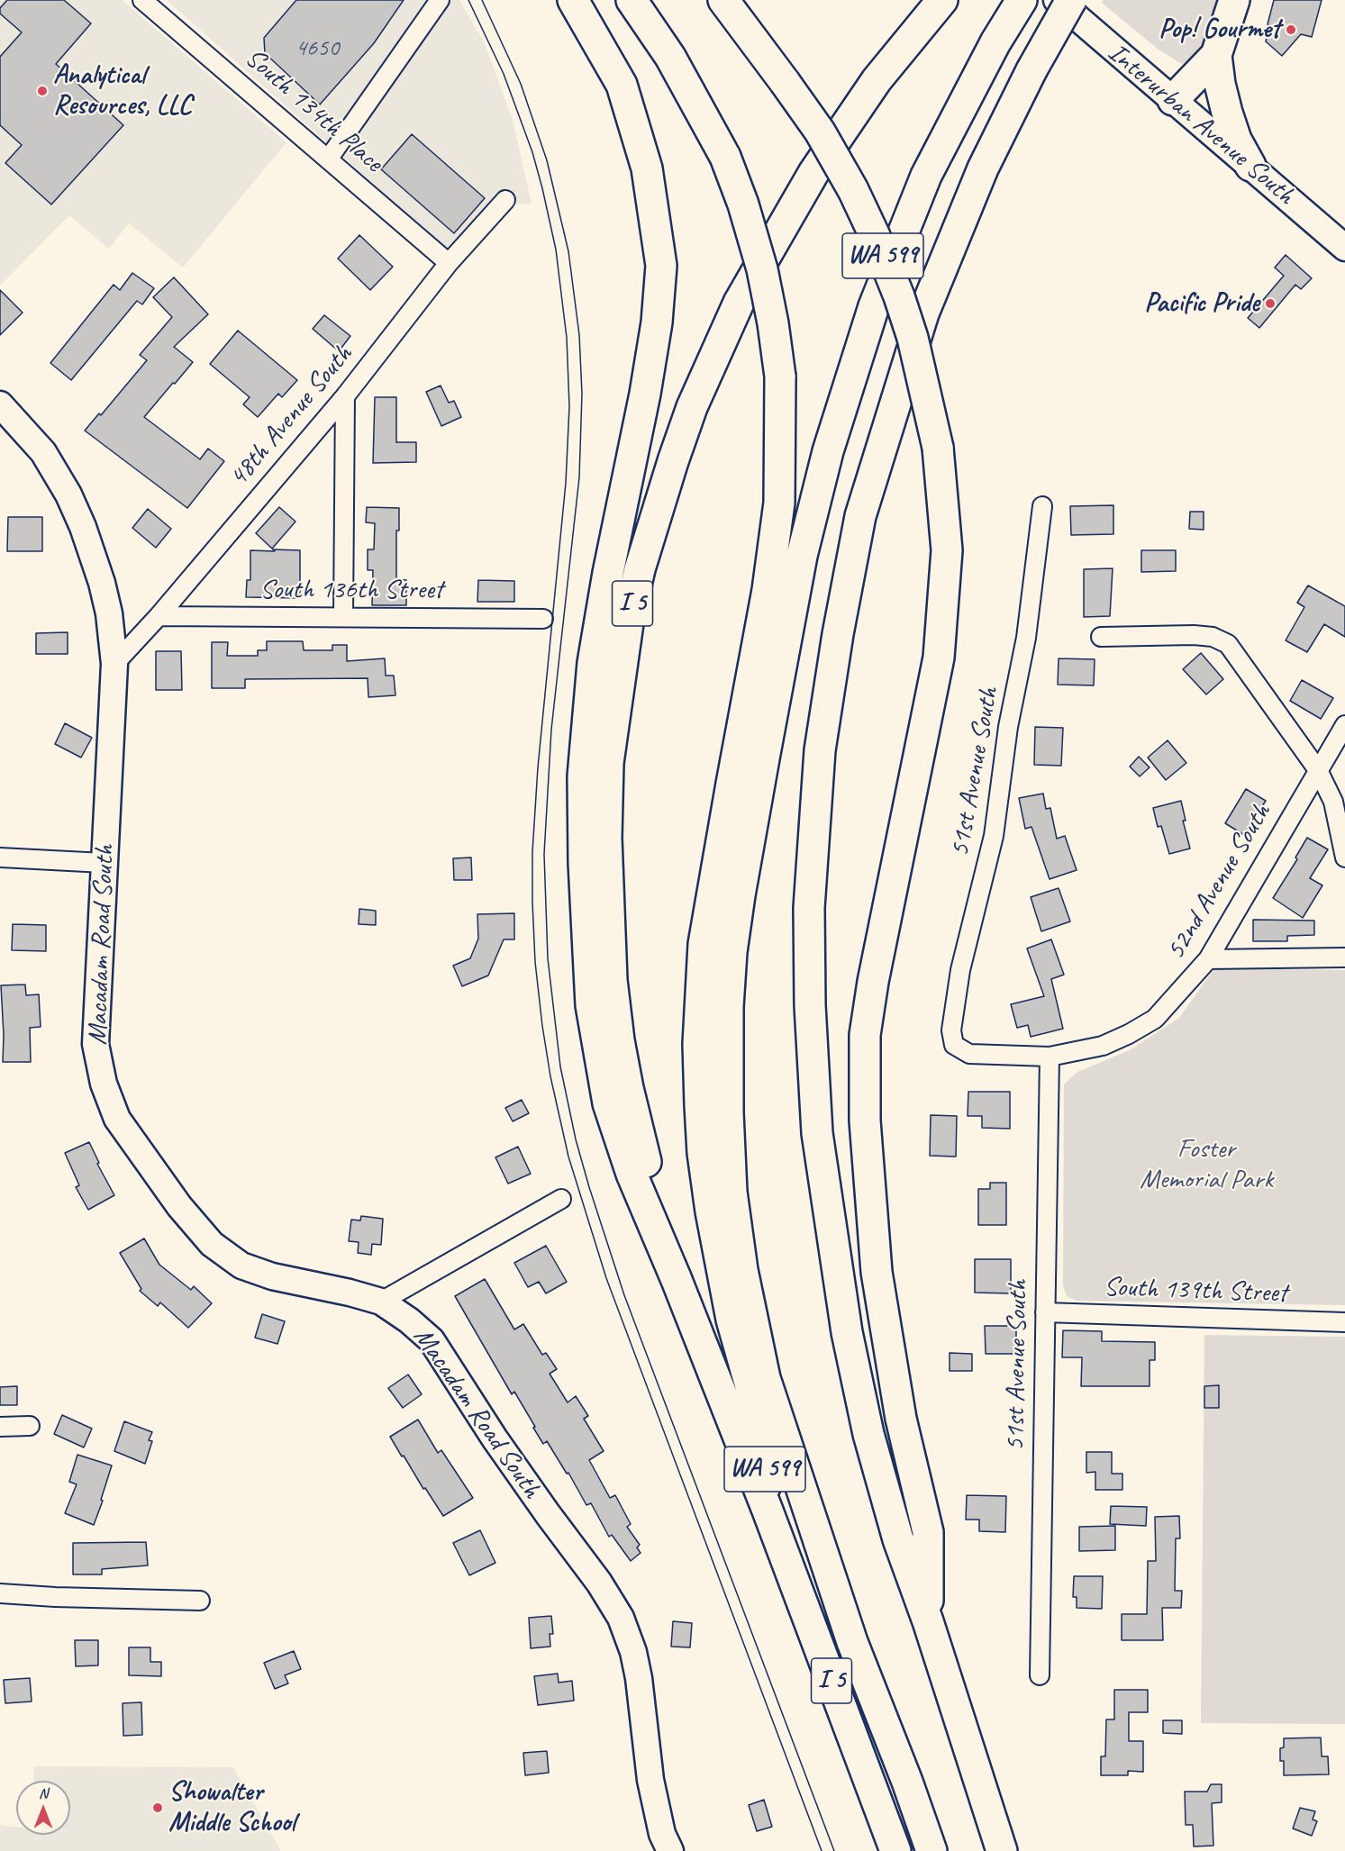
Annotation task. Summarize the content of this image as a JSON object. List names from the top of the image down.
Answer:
{
  "streets": {
    "highway": ["WA 599", "I 5"],
    "street": [
      "South 134th Place",
      "Interurban Avenue South",
      "48th Avenue South",
      "South 136th Street",
      "51st Avenue South",
      "52nd Avenue South",
      "Macadam Road South",
      "South 139th Street"
    ]
  },
  "crossings": [
    ["South 134th Place", "48th Avenue South"],
    ["WA 599", "I 5"],
    ["48th Avenue South", "South 136th Street"],
    ["48th Avenue South", "Macadam Road South"],
    ["51st Avenue South", "52nd Avenue South"],
    ["51st Avenue South", "South 139th Street"]
  ],
  "parks": ["Foster Memorial Park"],
  "places": [
    "Pop! Gourmet",
    "Analytical Resources, LLC",
    "Pacific Pride",
    "Showalter Middle School"
  ],
  "house_numbers": ["4650"],
  "north": "top"
}
